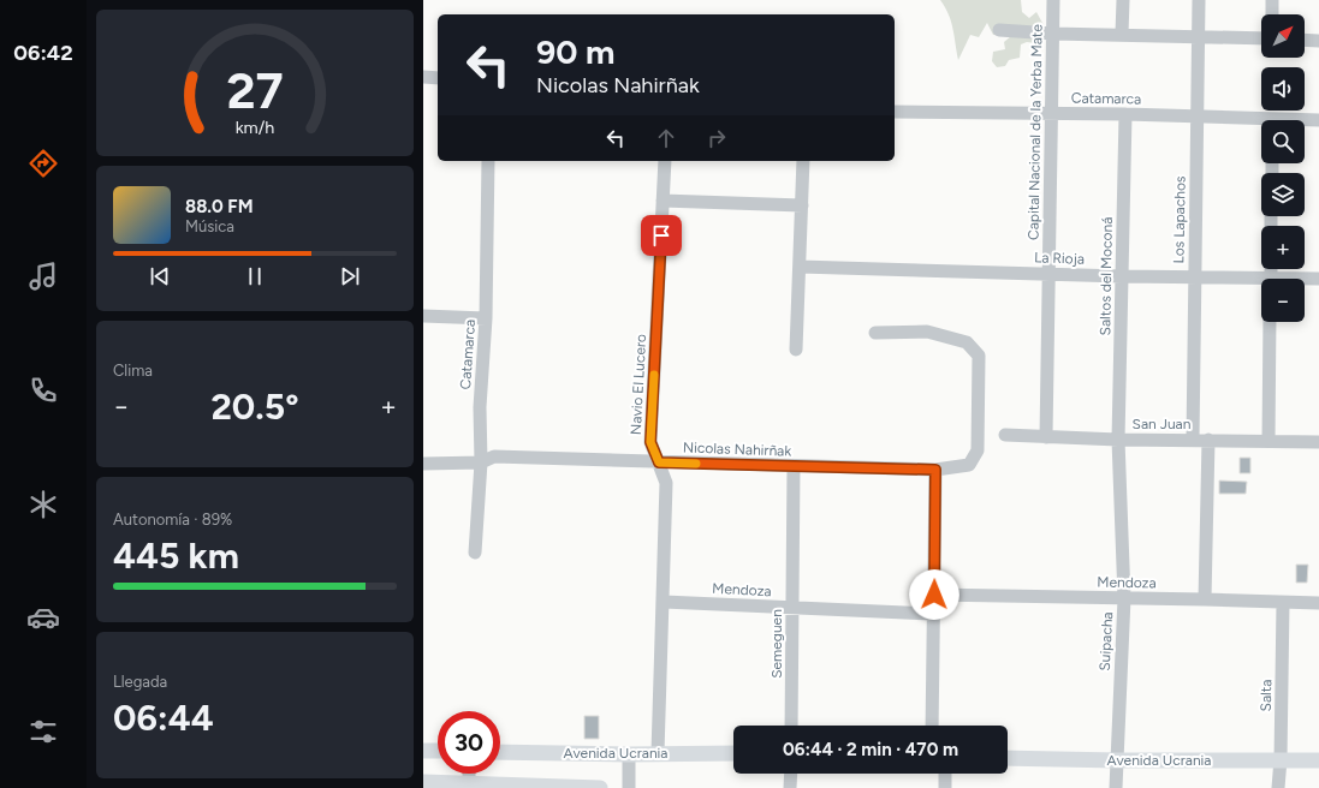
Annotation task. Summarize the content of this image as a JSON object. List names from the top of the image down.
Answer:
{
  "streets": {
    "main road": ["Avenida Ucrania"],
    "street": [
      "Catamarca",
      "Capital Nacional de la Yerba Mate",
      "Los Lapachos",
      "La Rioja",
      "Saltos del Moconá",
      "Navio El Lucero",
      "San Juan",
      "Nicolas Nahirñak",
      "Mendoza",
      "Suipacha",
      "Semeguen",
      "Salta"
    ]
  },
  "crossings": [
    ["Catamarca", "Capital Nacional de la Yerba Mate"],
    ["Catamarca", "Los Lapachos"],
    ["Catamarca", "Saltos del Moconá"],
    ["Catamarca", "Nicolas Nahirñak"],
    ["Capital Nacional de la Yerba Mate", "La Rioja"],
    ["Capital Nacional de la Yerba Mate", "San Juan"],
    ["Los Lapachos", "La Rioja"],
    ["Los Lapachos", "San Juan"],
    ["La Rioja", "Saltos del Moconá"],
    ["Saltos del Moconá", "San Juan"],
    ["Saltos del Moconá", "Suipacha"],
    ["Navio El Lucero", "Nicolas Nahirñak"],
    ["Navio El Lucero", "Mendoza"],
    ["Navio El Lucero", "Avenida Ucrania"],
    ["San Juan", "Suipacha"],
    ["Nicolas Nahirñak", "Semeguen"],
    ["Mendoza", "Suipacha"],
    ["Mendoza", "Semeguen"],
    ["Mendoza", "Salta"],
    ["Suipacha", "Avenida Ucrania"],
    ["Salta", "Avenida Ucrania"]
  ],
  "north": "top right",
  "page": {
    "tabs": "06:42",
    "map_buttons": ["+", "−"],
    "turn": ["90 m", "Nicolas Nahirñak"],
    "song": ["88.0 FM", "Música"],
    "tile": [
      "Clima",
      ["Autonomía · 89%", "445 km"],
      ["Llegada", "06:44"]
    ],
    "heat": ["−", "20.5°", "+"],
    "limit": "30",
    "trip": "06:44 · 2 min · 470 m",
    "gauge": ["27", "km/h"]
  }
}
